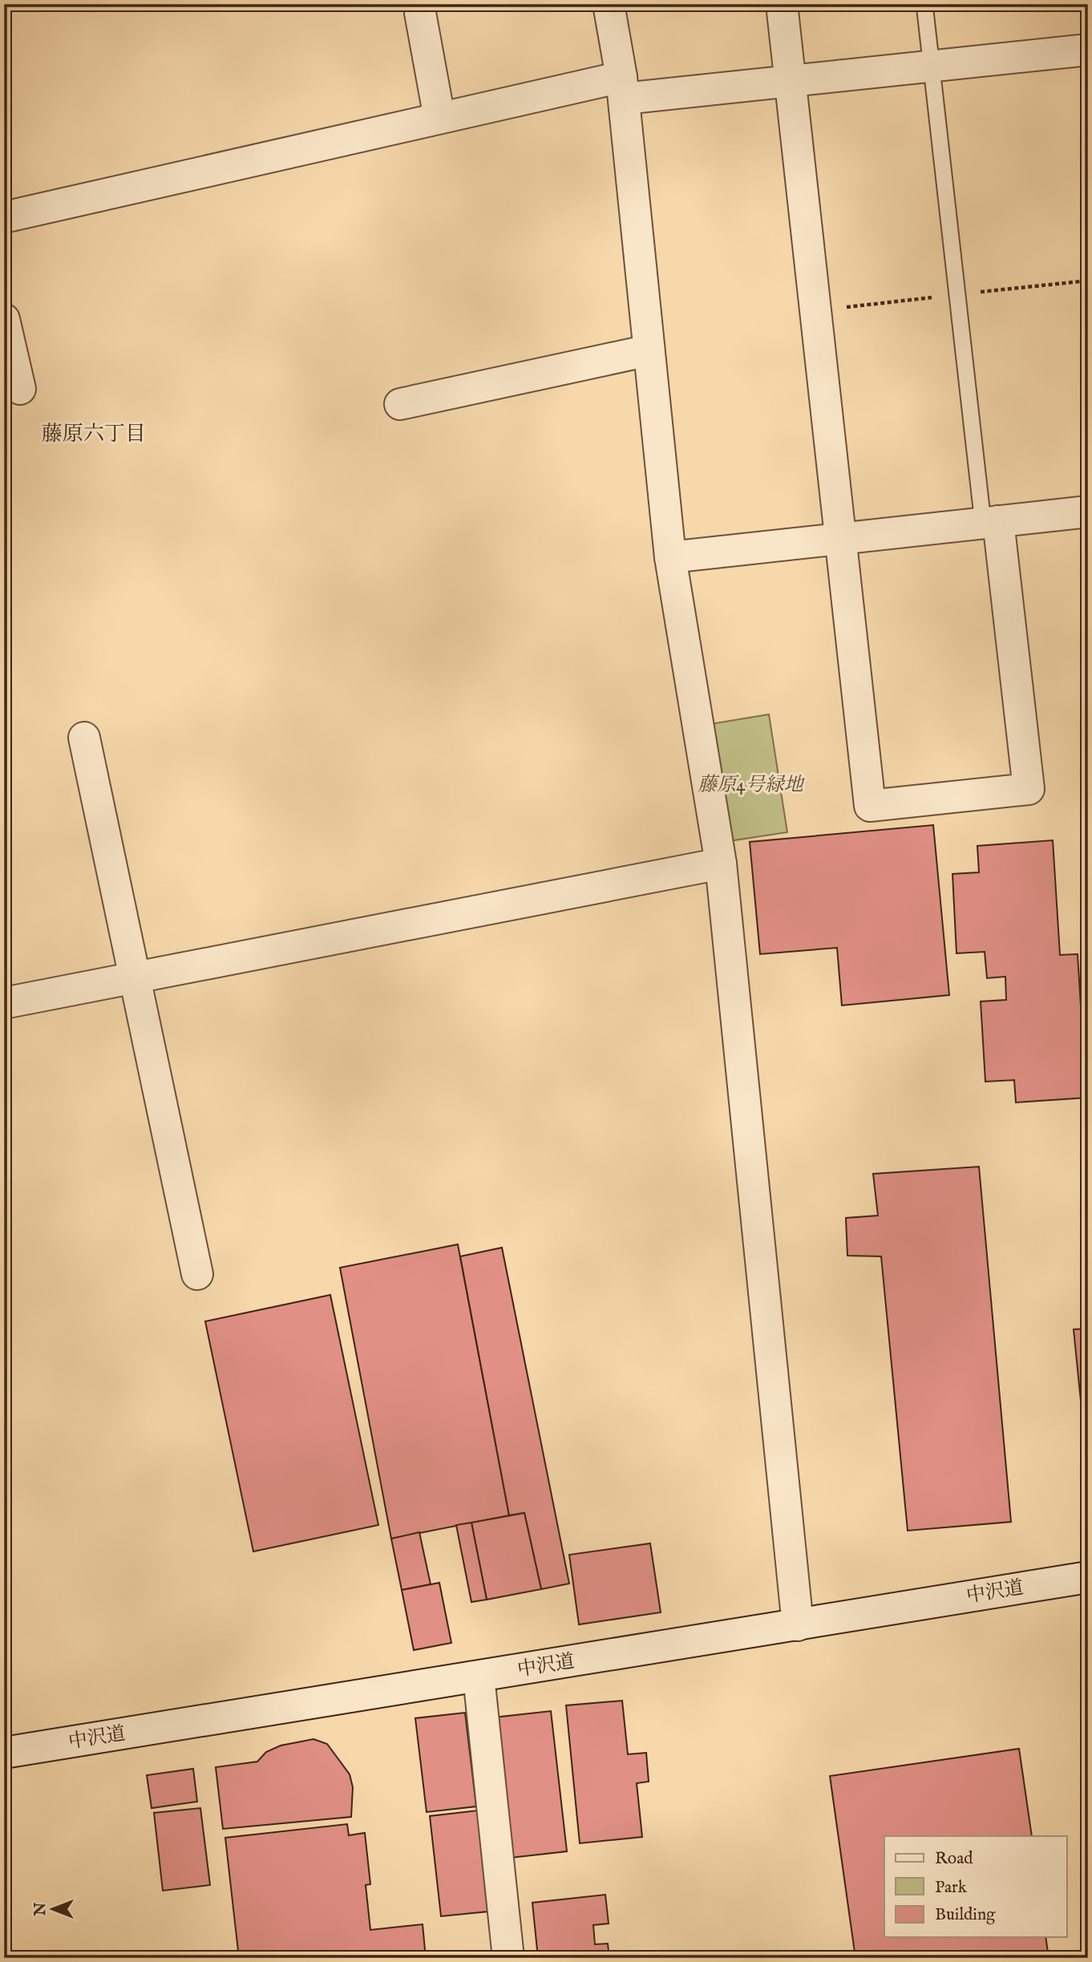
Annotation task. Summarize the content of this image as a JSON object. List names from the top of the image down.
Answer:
{
  "streets": {
    "street": ["中沢道"]
  },
  "districts": ["藤原六丁目"],
  "parks": ["藤原4号緑地"],
  "legend": ["Road", "Park", "Building"],
  "north": "left"
}
